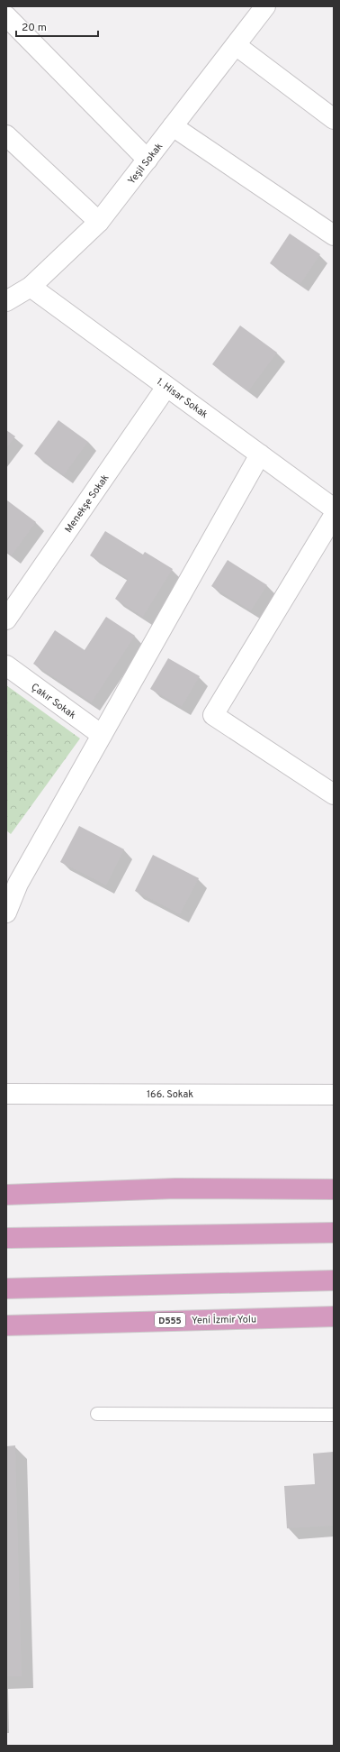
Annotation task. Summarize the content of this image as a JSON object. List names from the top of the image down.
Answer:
{
  "streets": {
    "highway": ["Yeni İzmir Yolu", "D555"],
    "street": [
      "Yeşil Sokak",
      "1. Hisar Sokak",
      "Menekşe Sokak",
      "Çakır Sokak",
      "166. Sokak"
    ]
  },
  "crossings": [
    ["Yeşil Sokak", "1. Hisar Sokak"],
    ["1. Hisar Sokak", "Menekşe Sokak"]
  ],
  "scale_bar": "20 m"
}
